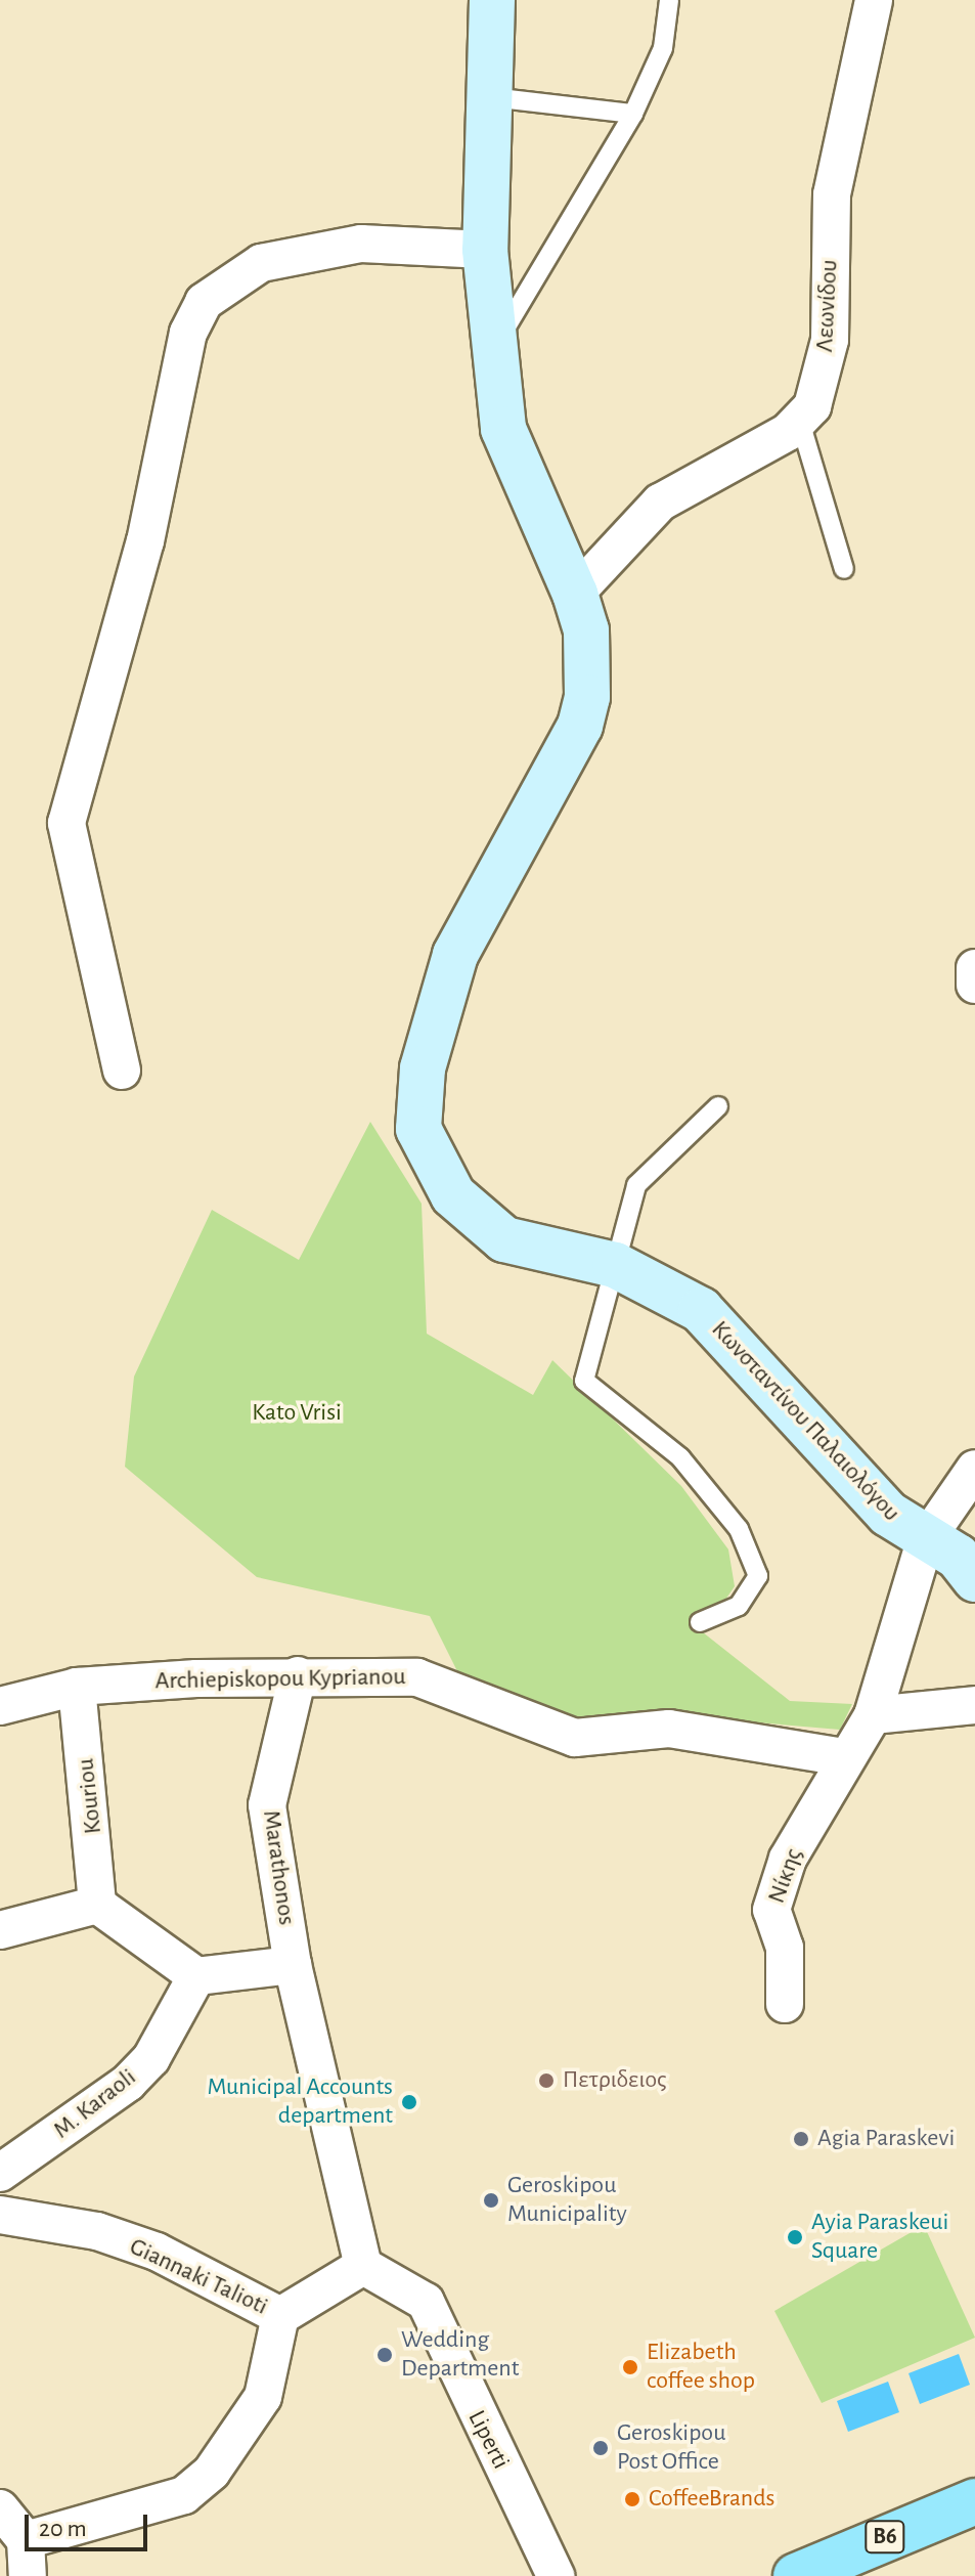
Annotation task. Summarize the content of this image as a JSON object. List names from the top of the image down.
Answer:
{
  "streets": {
    "main road": ["B6"],
    "street": [
      "Λεωνίδου",
      "Κωνσταντίνου Παλαιολόγου",
      "Archiepiskopou Kyprianou",
      "Kouriou",
      "Marathonos",
      "Νίκης",
      "M. Karaoli",
      "Giannaki Talioti",
      "Liperti"
    ]
  },
  "crossings": [
    ["Κωνσταντίνου Παλαιολόγου", "Νίκης"],
    ["Archiepiskopou Kyprianou", "Kouriou"],
    ["Archiepiskopou Kyprianou", "Marathonos"],
    ["Archiepiskopou Kyprianou", "Νίκης"],
    ["Marathonos", "Giannaki Talioti"],
    ["Marathonos", "Liperti"],
    ["Giannaki Talioti", "Liperti"]
  ],
  "parks": ["Kato Vrisi"],
  "places": [
    "Πετριδειος",
    "Municipal Accounts department",
    "Agia Paraskevi",
    "Geroskipou Municipality",
    "Ayia Paraskeui Square",
    "Wedding Department",
    "Elizabeth coffee shop",
    "Geroskipou Post Office",
    "CoffeeBrands"
  ],
  "scale_bar": "20 m"
}
